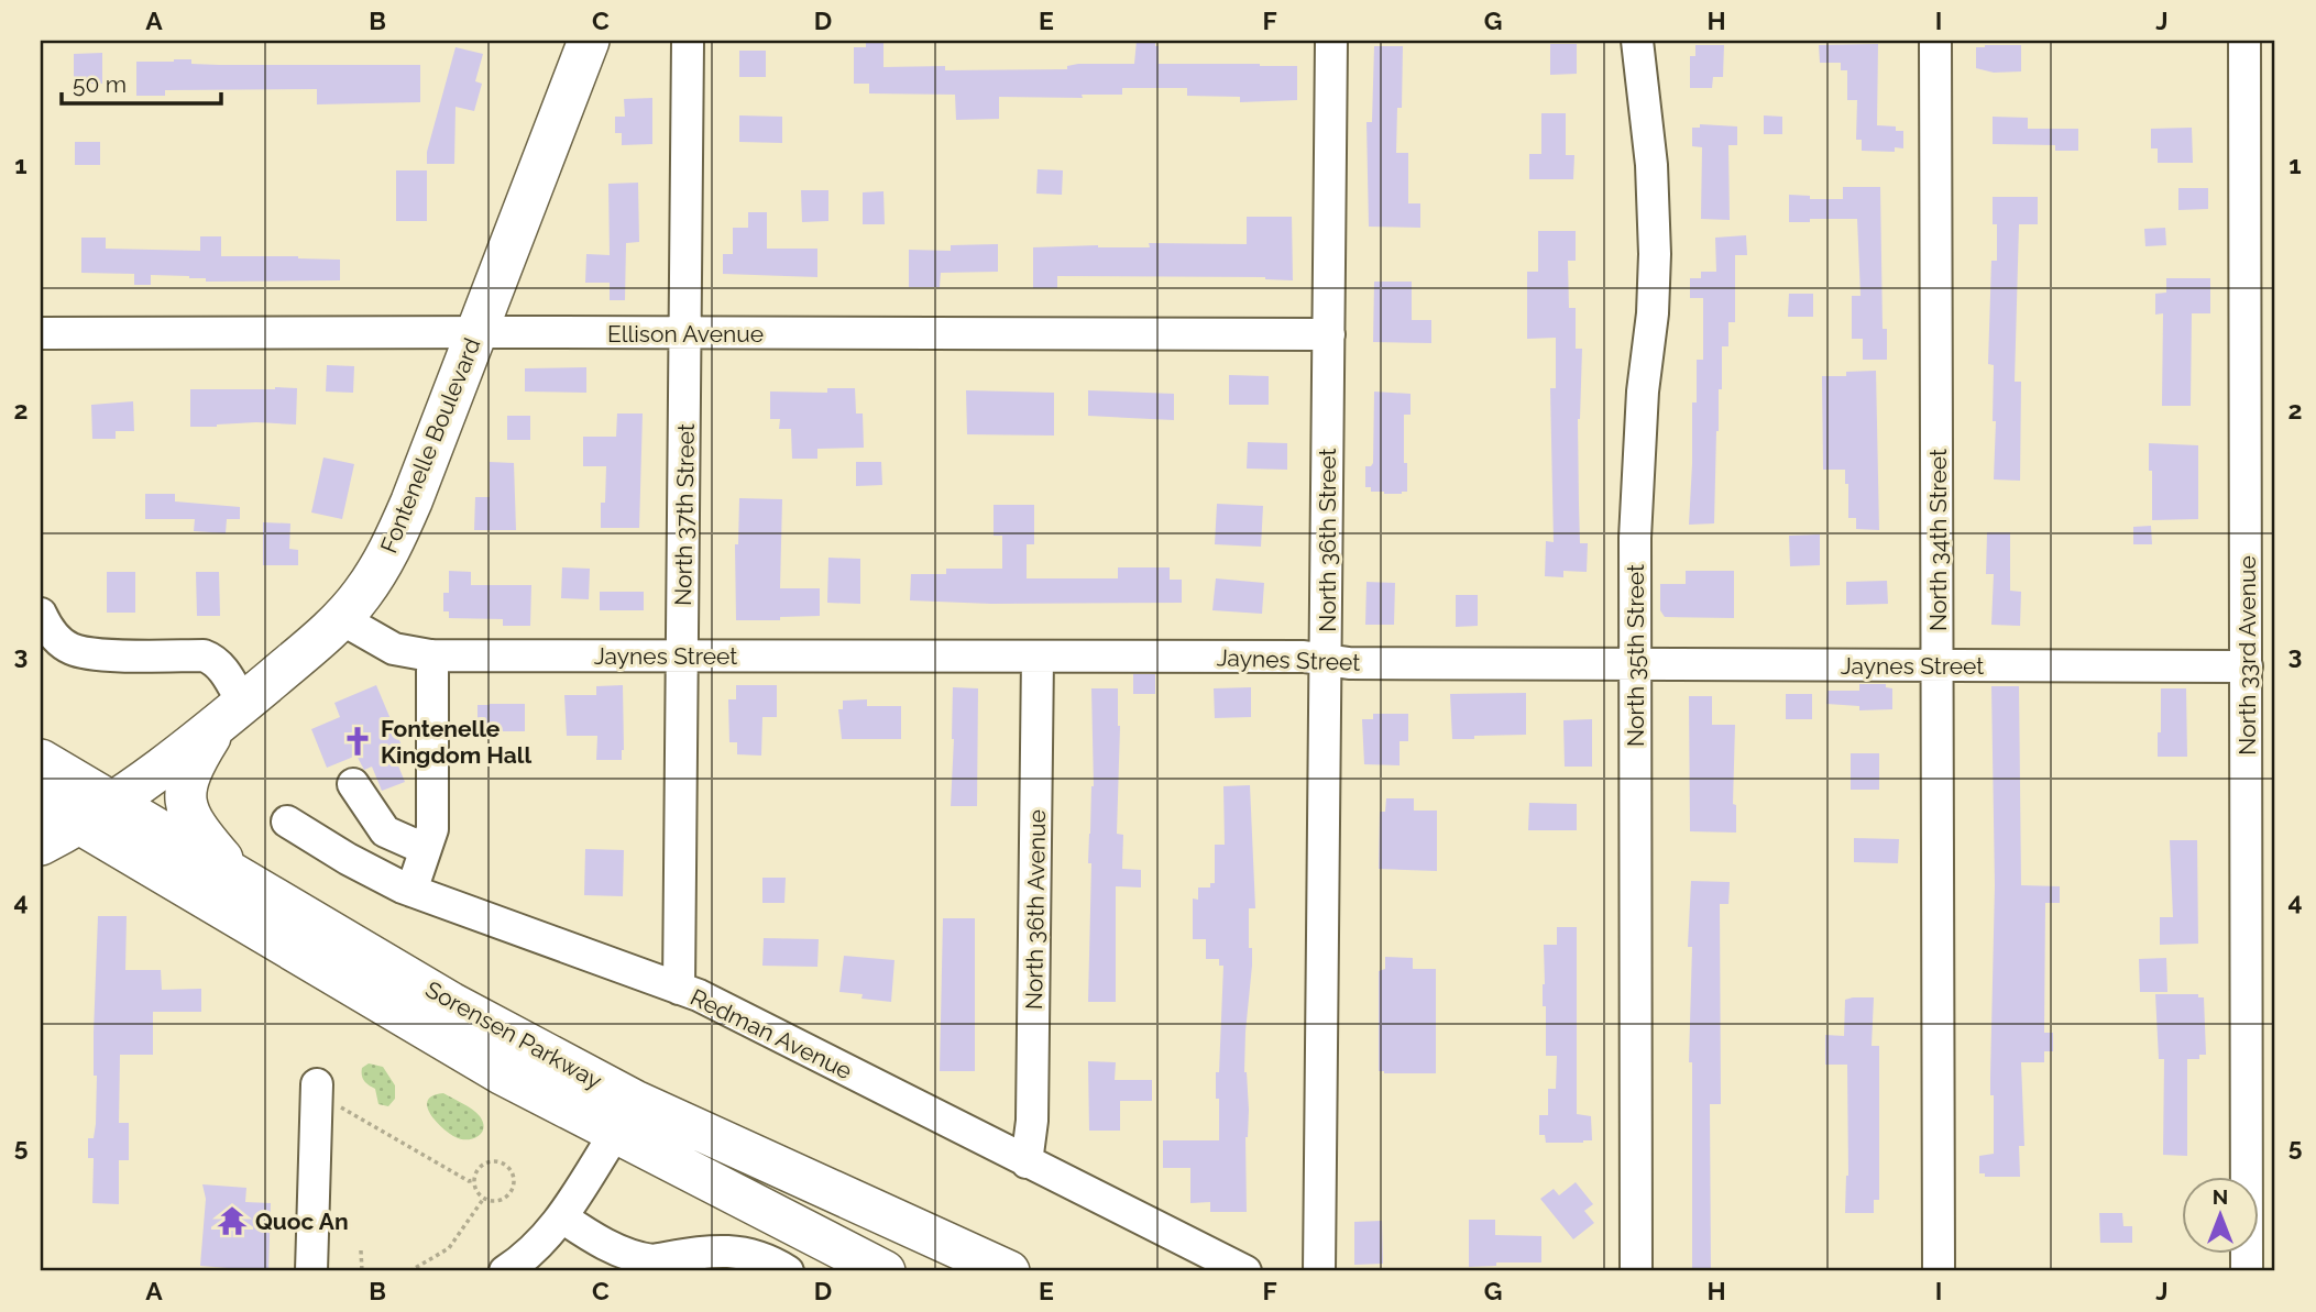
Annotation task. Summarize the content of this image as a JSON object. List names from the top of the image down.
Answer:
{
  "streets": {
    "main road": ["Fontenelle Boulevard", "Sorensen Parkway"],
    "street": [
      "Ellison Avenue",
      "North 37th Street",
      "North 36th Street",
      "North 34th Street",
      "Jaynes Street",
      "North 35th Street",
      "North 33rd Avenue",
      "North 36th Avenue",
      "Redman Avenue"
    ]
  },
  "crossings": [
    ["Ellison Avenue", "Fontenelle Boulevard"],
    ["Ellison Avenue", "North 37th Street"],
    ["Ellison Avenue", "North 36th Street"],
    ["Fontenelle Boulevard", "Jaynes Street"],
    ["Fontenelle Boulevard", "Sorensen Parkway"],
    ["North 37th Street", "Jaynes Street"],
    ["North 37th Street", "Redman Avenue"],
    ["North 36th Street", "Jaynes Street"],
    ["North 34th Street", "Jaynes Street"],
    ["Jaynes Street", "North 35th Street"],
    ["Jaynes Street", "North 33rd Avenue"],
    ["Jaynes Street", "North 36th Avenue"],
    ["North 36th Avenue", "Redman Avenue"]
  ],
  "places": {
    "church": ["Fontenelle Kingdom Hall"],
    "temple": ["Quoc An"]
  },
  "scale_bar": "50 m",
  "north": "top",
  "grid": {
    "columns": [
      "A",
      "B",
      "C",
      "D",
      "E",
      "F",
      "G",
      "H",
      "I",
      "J"
    ],
    "rows": [
      "1",
      "2",
      "3",
      "4",
      "5"
    ]
  }
}
